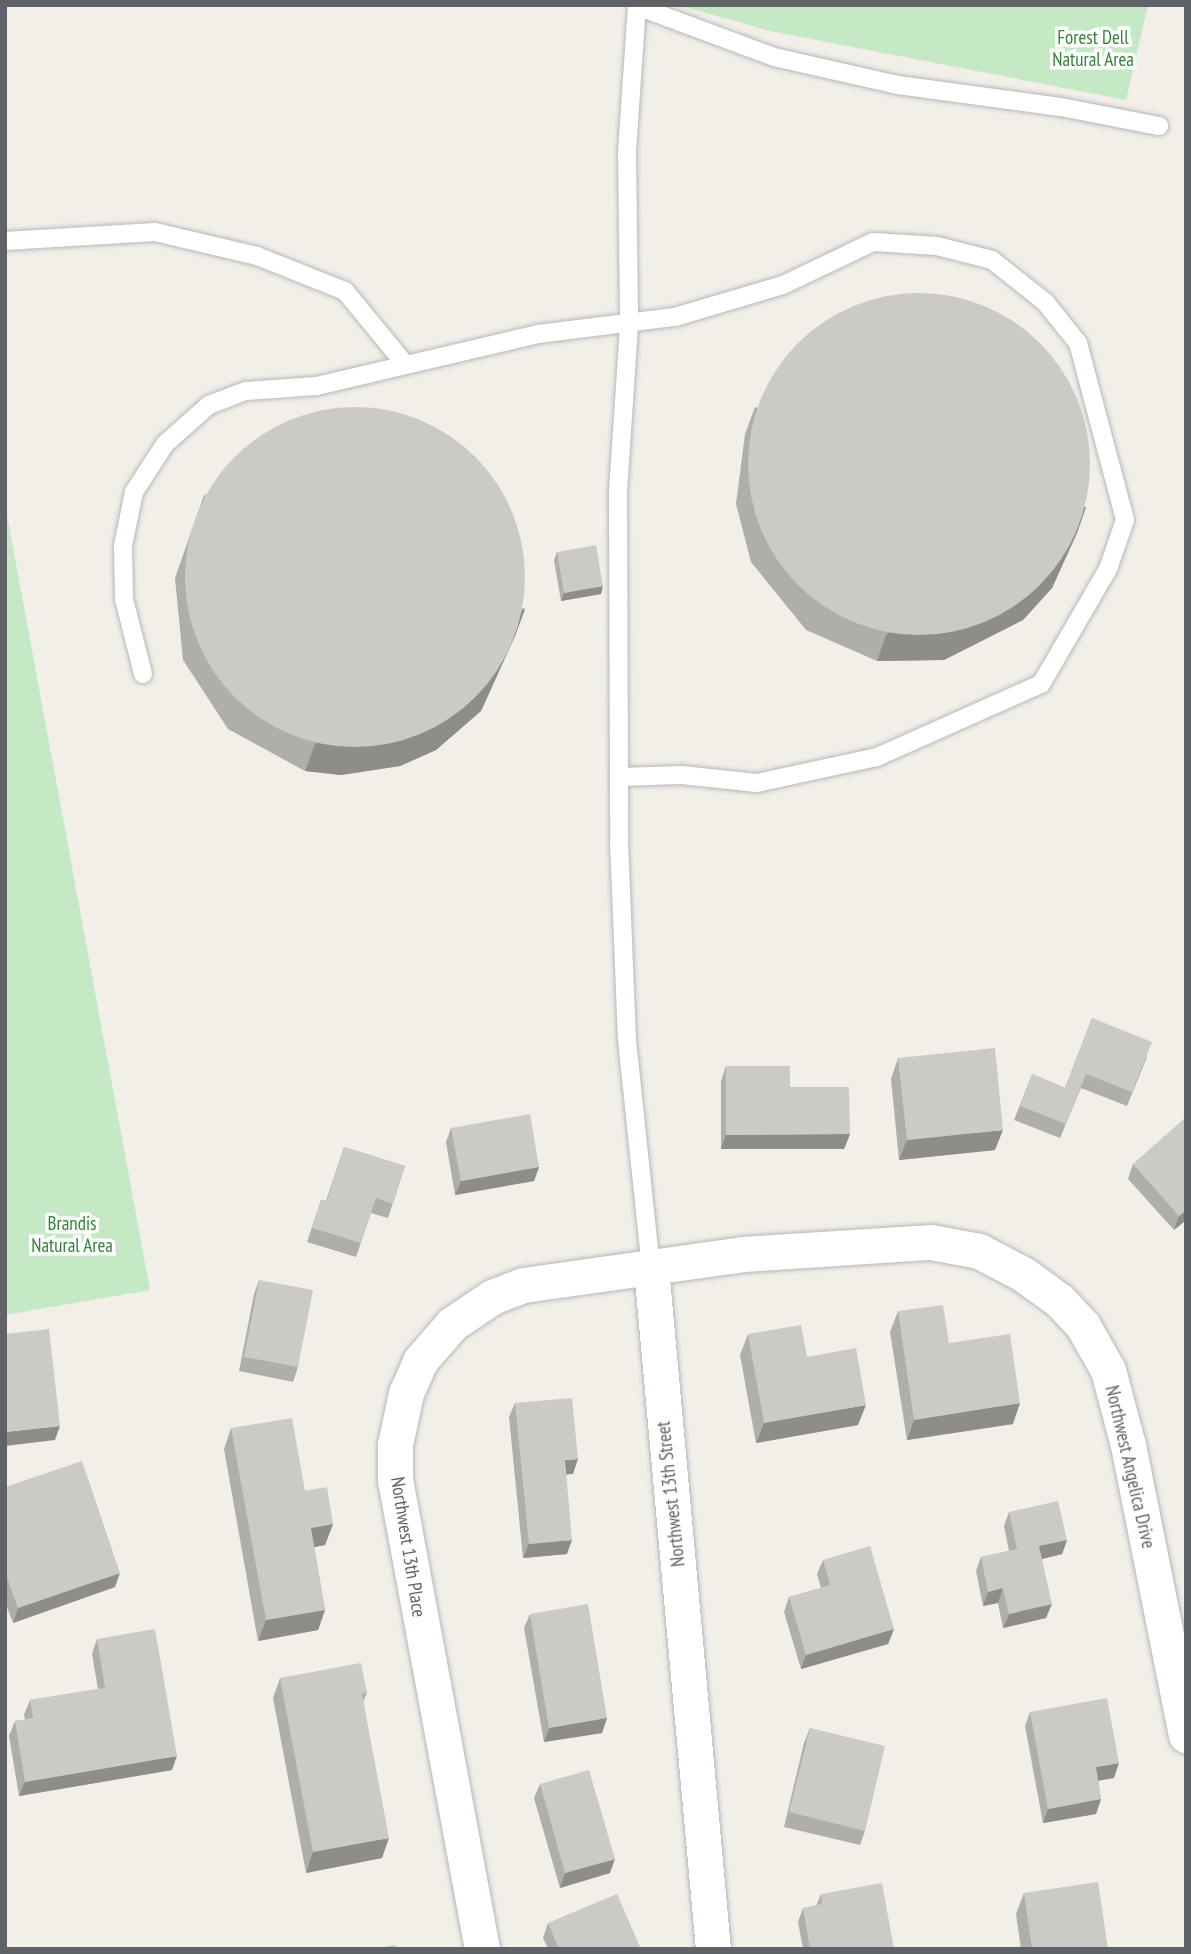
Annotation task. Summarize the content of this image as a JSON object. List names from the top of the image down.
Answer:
{
  "streets": {
    "street": ["Northwest Angelica Drive", "Northwest 13th Street", "Northwest 13th Place"]
  },
  "crossings": [
    ["Northwest Angelica Drive", "Northwest 13th Street"],
    ["Northwest Angelica Drive", "Northwest 13th Place"],
    ["Northwest 13th Street", "Northwest 13th Place"]
  ],
  "parks": ["Forest Dell Natural Area", "Brandis Natural Area"]
}
